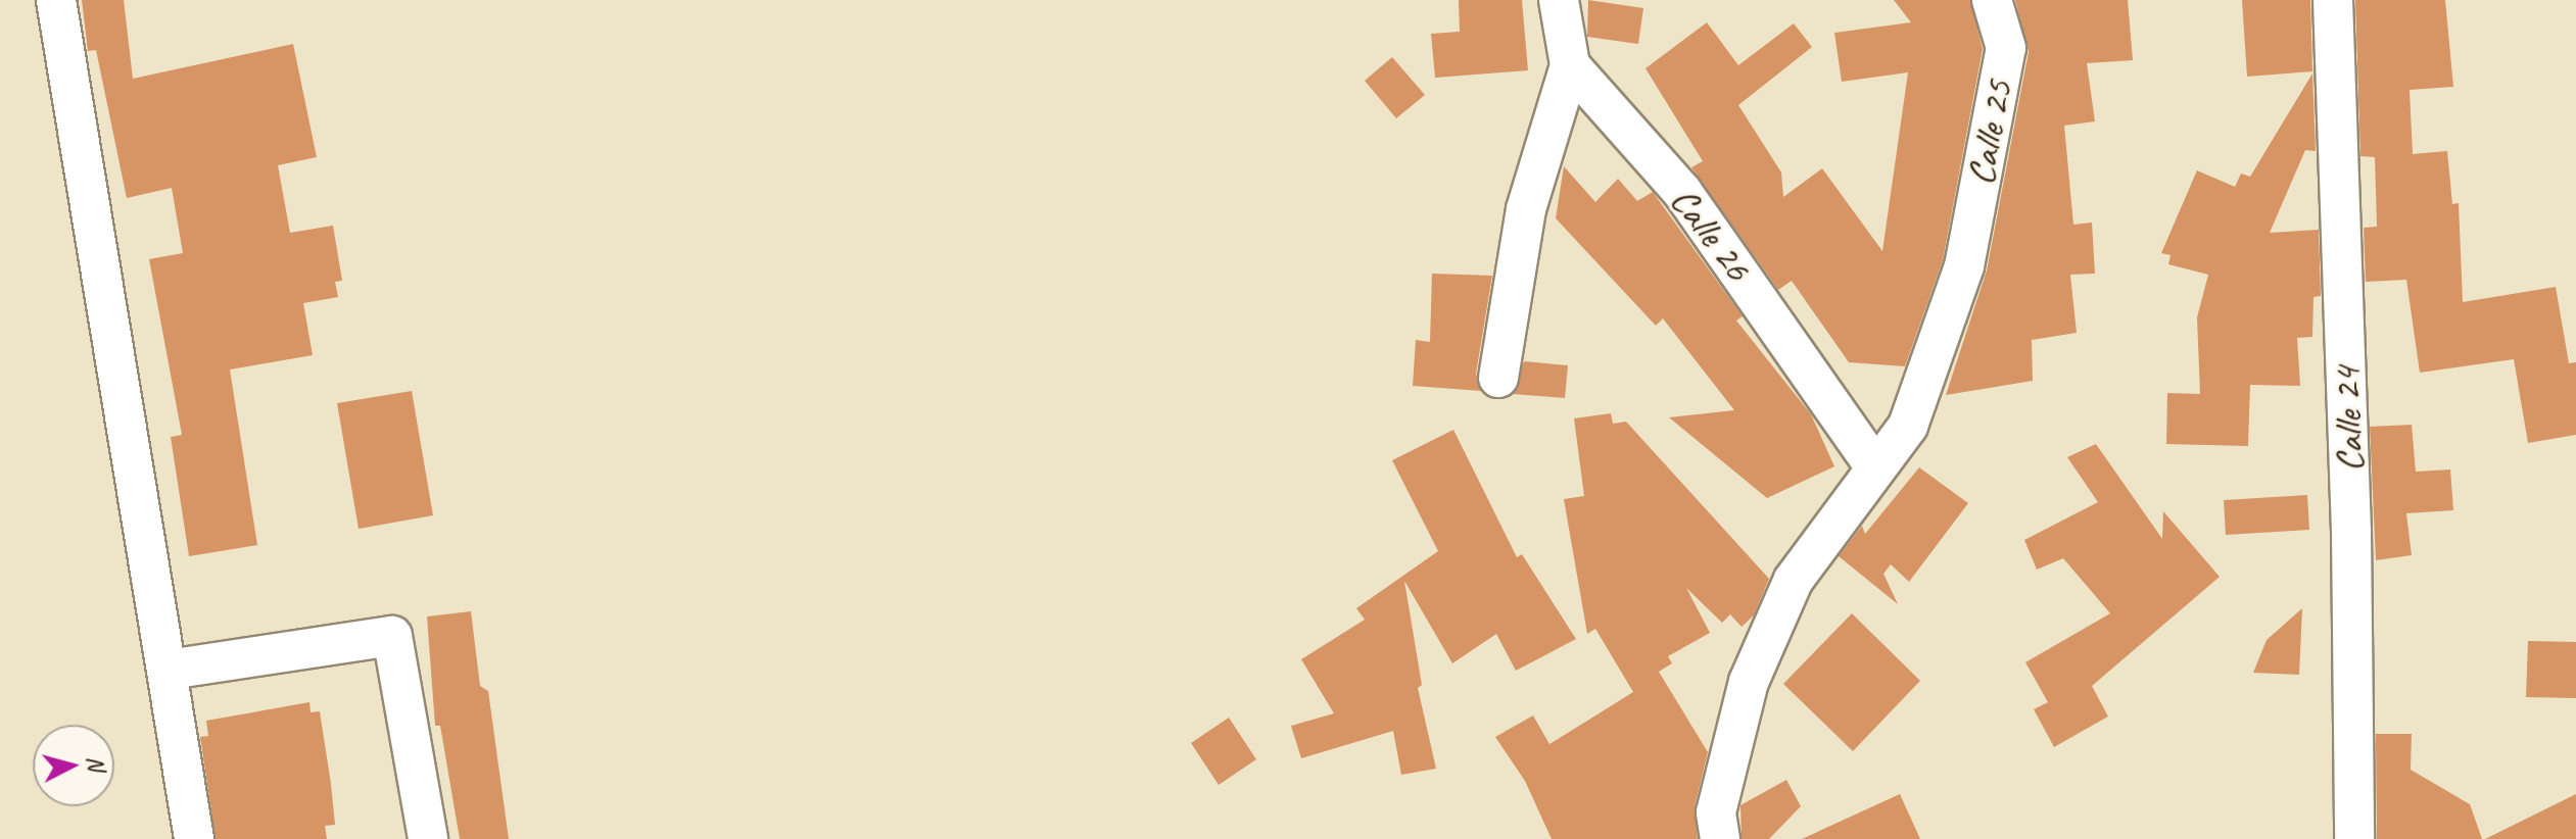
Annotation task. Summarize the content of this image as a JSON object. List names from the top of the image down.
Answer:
{
  "streets": {
    "street": ["Calle 25", "Calle 26", "Calle 24"]
  },
  "crossings": [
    ["Calle 25", "Calle 26"]
  ],
  "north": "right"
}
